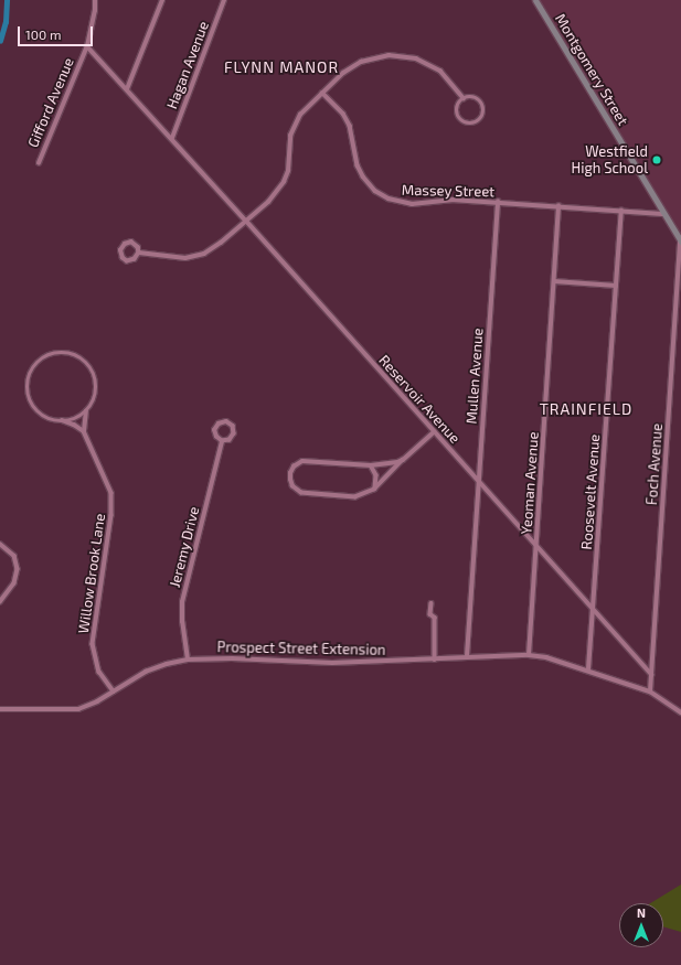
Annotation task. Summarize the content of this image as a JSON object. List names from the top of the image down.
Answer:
{
  "streets": {
    "main road": ["Montgomery Street"],
    "street": [
      "Hagan Avenue",
      "Gifford Avenue",
      "Massey Street",
      "Mullen Avenue",
      "Reservoir Avenue",
      "Foch Avenue",
      "Yeoman Avenue",
      "Roosevelt Avenue",
      "Jeremy Drive",
      "Willow Brook Lane",
      "Prospect Street Extension"
    ]
  },
  "crossings": [
    ["Hagan Avenue", "Reservoir Avenue"],
    ["Montgomery Street", "Massey Street"],
    ["Montgomery Street", "Foch Avenue"],
    ["Gifford Avenue", "Reservoir Avenue"],
    ["Massey Street", "Mullen Avenue"],
    ["Massey Street", "Yeoman Avenue"],
    ["Massey Street", "Roosevelt Avenue"],
    ["Mullen Avenue", "Reservoir Avenue"],
    ["Mullen Avenue", "Prospect Street Extension"],
    ["Reservoir Avenue", "Foch Avenue"],
    ["Reservoir Avenue", "Yeoman Avenue"],
    ["Reservoir Avenue", "Roosevelt Avenue"],
    ["Foch Avenue", "Prospect Street Extension"],
    ["Yeoman Avenue", "Prospect Street Extension"],
    ["Roosevelt Avenue", "Prospect Street Extension"],
    ["Jeremy Drive", "Prospect Street Extension"],
    ["Willow Brook Lane", "Prospect Street Extension"]
  ],
  "districts": ["FLYNN MANOR", "TRAINFIELD"],
  "places": ["Westfield High School"],
  "scale_bar": "100 m",
  "north": "top"
}
